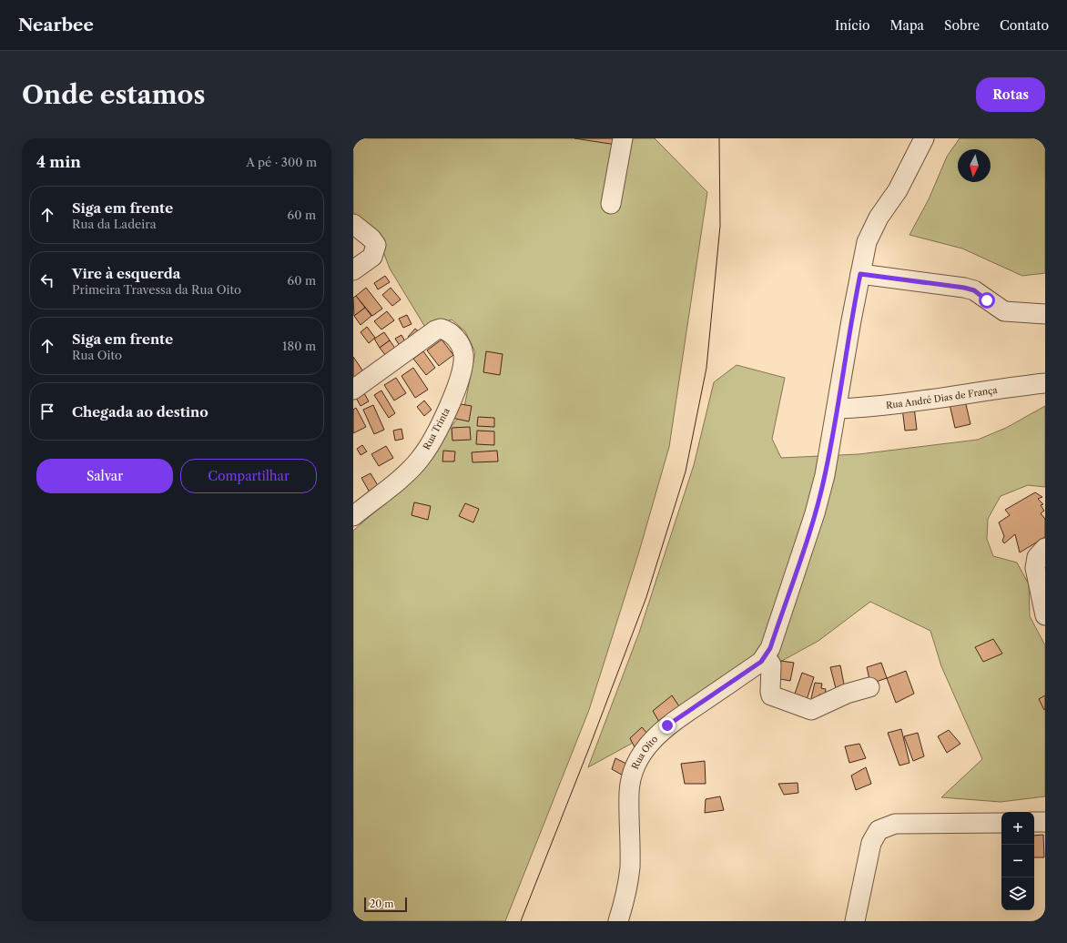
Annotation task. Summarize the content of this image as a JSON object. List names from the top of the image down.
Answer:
{
  "streets": {
    "street": ["Rua André Dias de França", "Rua Trinta", "Rua Oito"]
  },
  "crossings": [
    ["Rua André Dias de França", "Rua Oito"]
  ],
  "scale_bar": "20 m",
  "north": "bottom",
  "page": {
    "header": "Nearbee",
    "nav": [
      "Início",
      "Mapa",
      "Sobre",
      "Contato"
    ],
    "buttons": [
      "Rotas",
      ["Salvar", "Compartilhar"]
    ],
    "title": "Onde estamos",
    "heading": ["4 min", "A pé · 300 m"],
    "list": [
      ["Siga em frente", "Rua da Ladeira", "60 m"],
      ["Vire à esquerda", "Primeira Travessa da Rua Oito", "60 m"],
      ["Siga em frente", "Rua Oito", "180 m"],
      "Chegada ao destino"
    ],
    "map_buttons": ["+", "−"],
    "scale": "20 m"
  }
}
